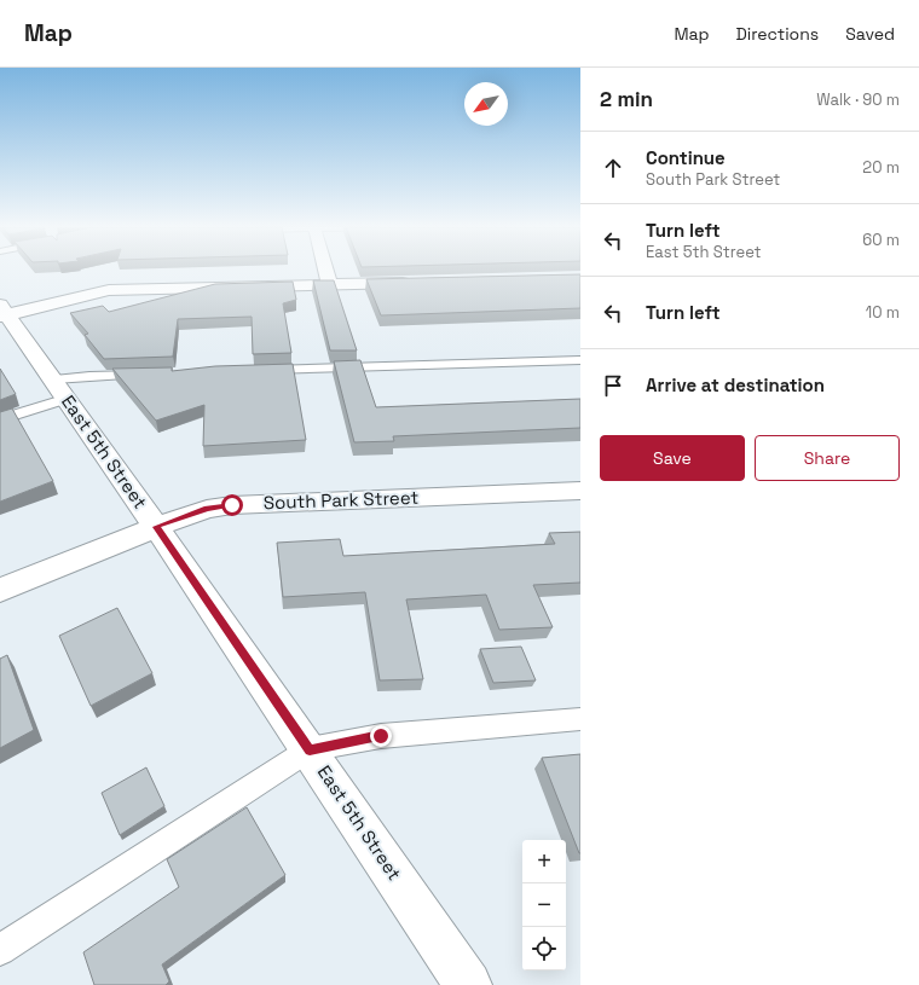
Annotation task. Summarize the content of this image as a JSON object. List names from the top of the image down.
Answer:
{
  "streets": {
    "street": ["East 5th Street", "South Park Street"]
  },
  "crossings": [
    ["East 5th Street", "South Park Street"]
  ],
  "north": "bottom left",
  "page": {
    "header": "Map",
    "nav": ["Map", "Directions", "Saved"],
    "heading": ["2 min", "Walk · 90 m"],
    "list": [
      ["Continue", "South Park Street", "20 m"],
      ["Turn left", "East 5th Street", "60 m"],
      ["Turn left", "10 m"],
      "Arrive at destination"
    ],
    "buttons": ["Save", "Share"],
    "map_buttons": ["+", "−"]
  }
}
